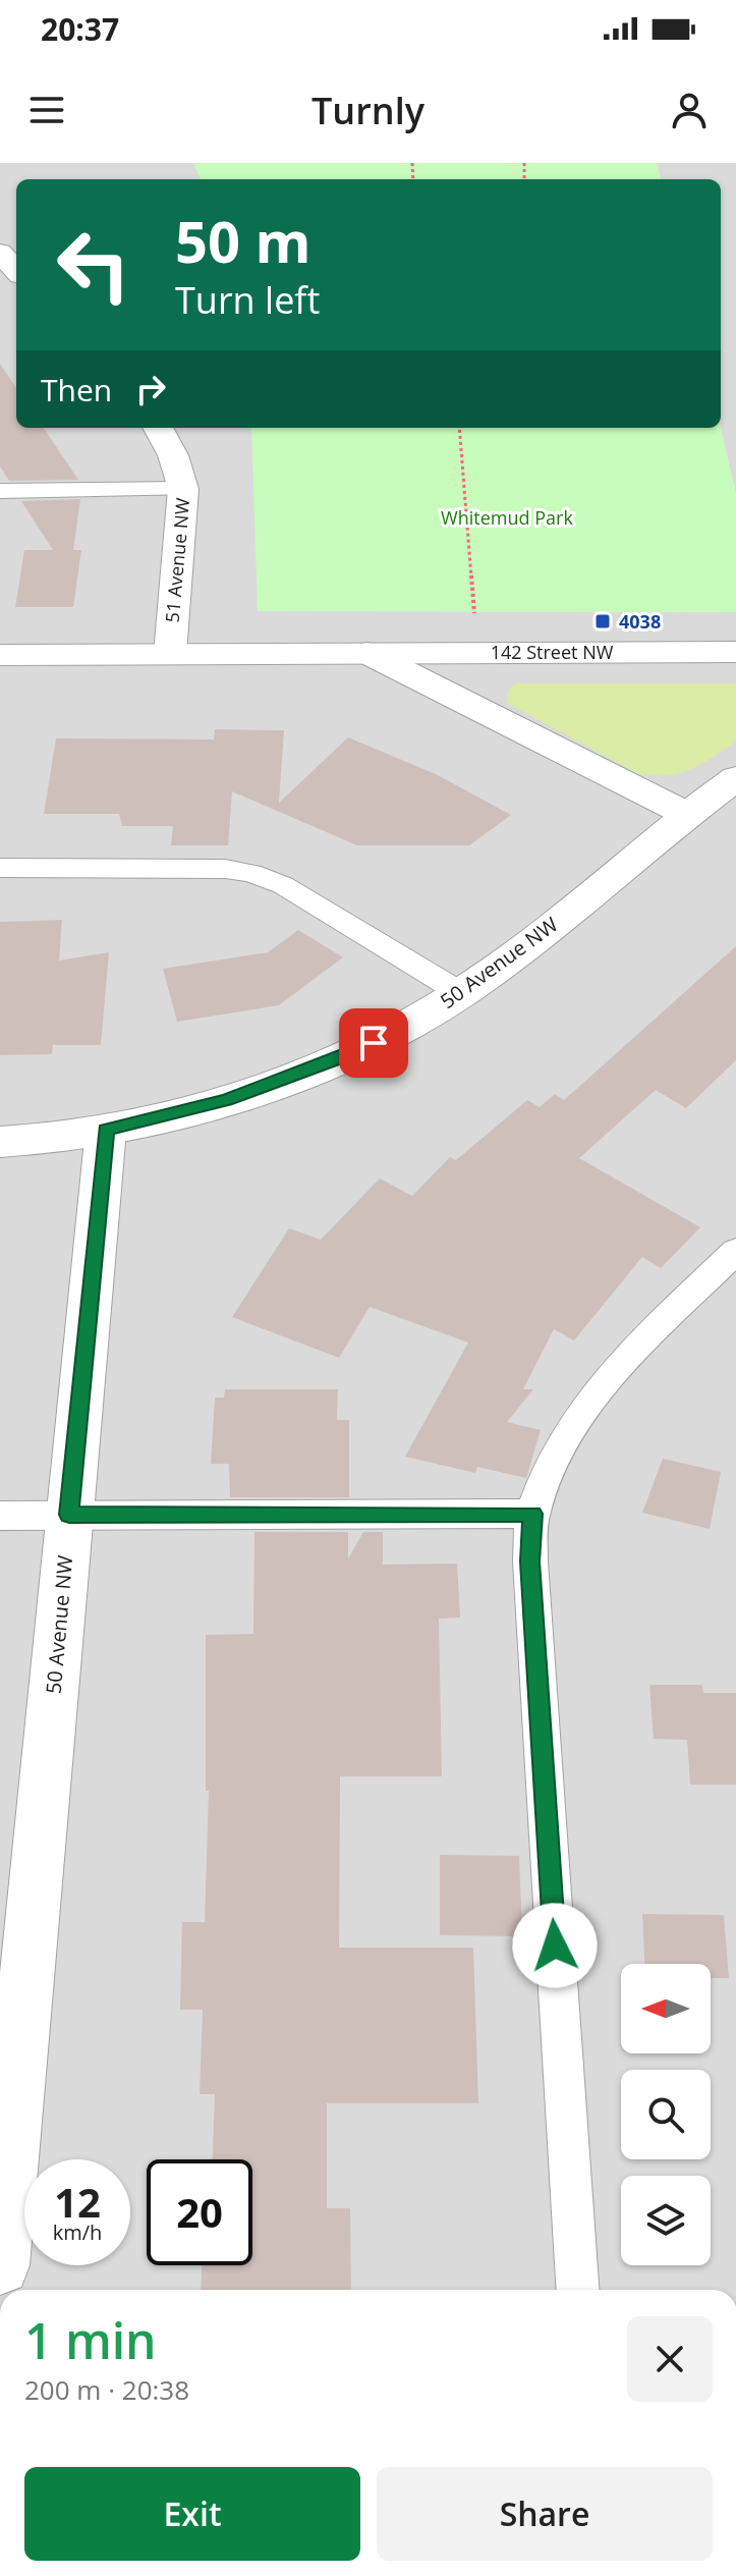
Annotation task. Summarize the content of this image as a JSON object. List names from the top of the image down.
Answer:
{
  "streets": {
    "street": ["51 Avenue NW", "142 Street NW", "50 Avenue NW"]
  },
  "crossings": [
    ["51 Avenue NW", "142 Street NW"],
    ["142 Street NW", "50 Avenue NW"]
  ],
  "parks": ["Whitemud Park"],
  "places": {
    "transit": ["4038"]
  },
  "north": "left",
  "page": {
    "status": "20:37",
    "header": "Turnly",
    "turn": ["50 m", "Turn left"],
    "then": "Then",
    "speed": "12 km/h",
    "limit": "20",
    "heading": ["1 min", "200 m · 20:38"],
    "buttons": ["Exit", "Share"]
  }
}
